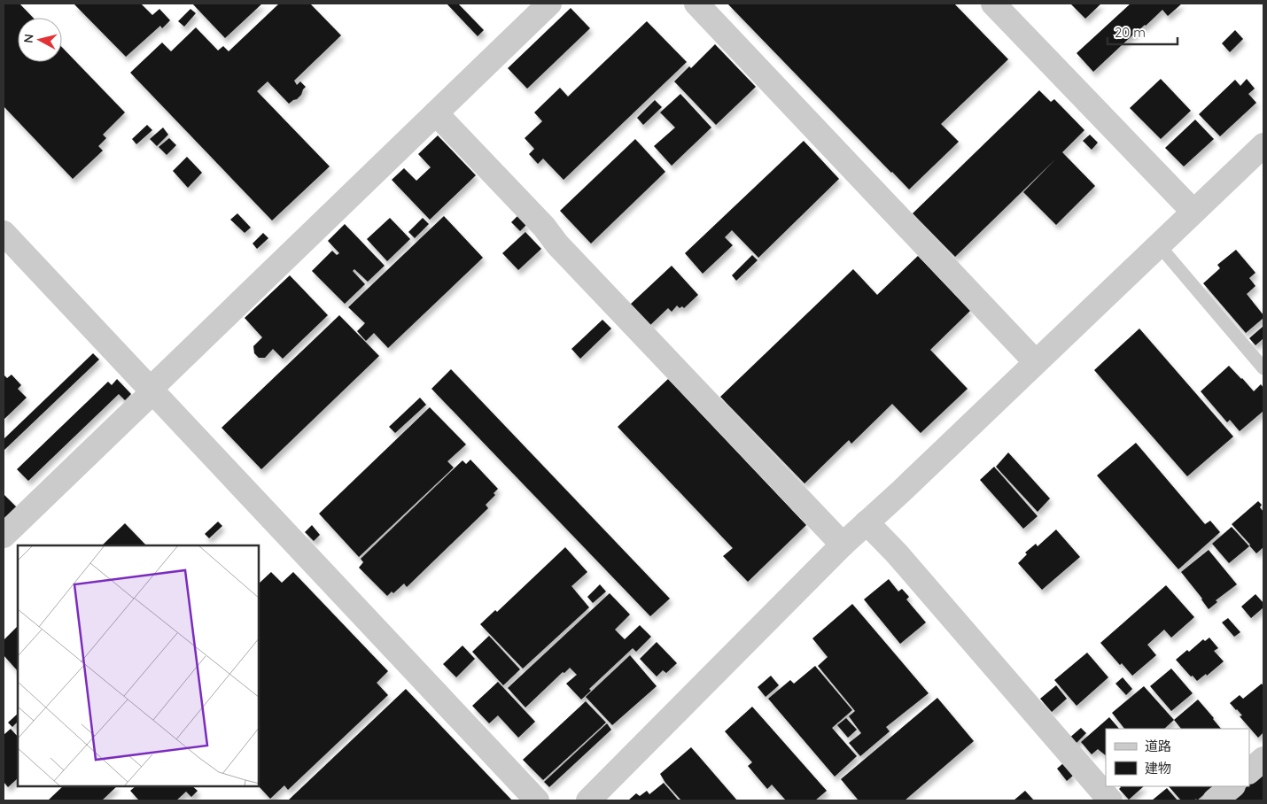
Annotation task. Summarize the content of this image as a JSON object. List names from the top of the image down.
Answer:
{
  "legend": ["道路", "建物"],
  "scale_bar": "20 m",
  "north": "left"
}
